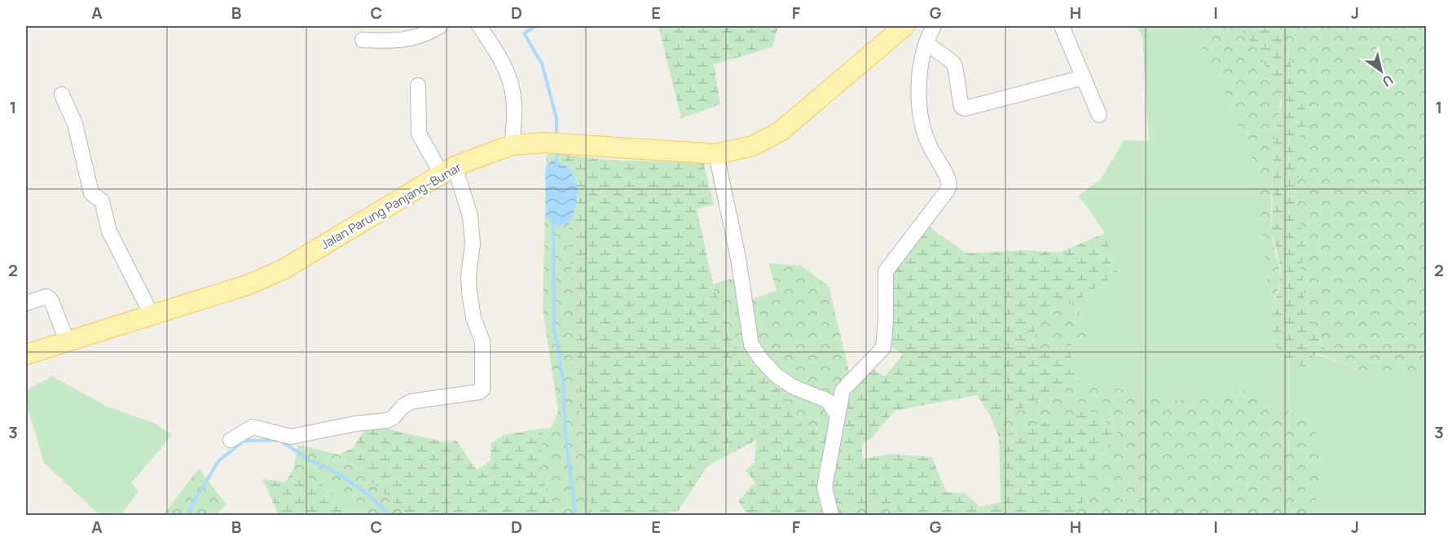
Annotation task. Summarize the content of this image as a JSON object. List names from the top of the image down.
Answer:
{
  "streets": {
    "main road": ["Jalan Parung Panjang–Bunar"]
  },
  "north": "bottom right",
  "grid": {
    "columns": [
      "A",
      "B",
      "C",
      "D",
      "E",
      "F",
      "G",
      "H",
      "I",
      "J"
    ],
    "rows": ["1", "2", "3"]
  }
}
